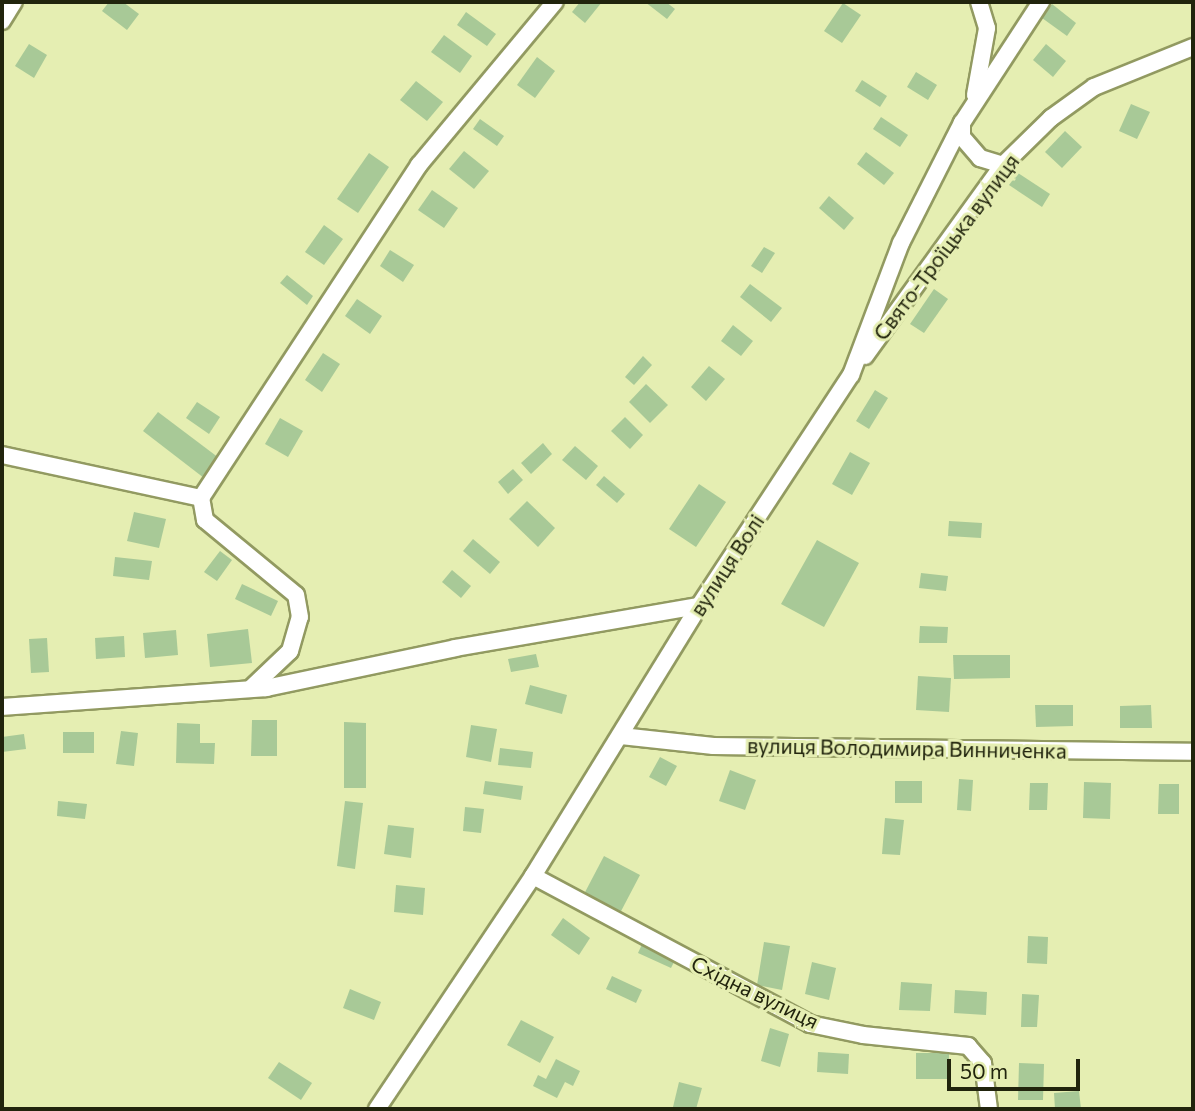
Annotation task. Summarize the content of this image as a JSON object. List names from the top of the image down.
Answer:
{
  "streets": {
    "street": [
      "Свято-Троїцька вулиця",
      "вулиця Волі",
      "вулиця Володимира Винниченка",
      "Східна вулиця"
    ]
  },
  "crossings": [
    ["Свято-Троїцька вулиця", "вулиця Волі"],
    ["вулиця Волі", "вулиця Володимира Винниченка"],
    ["вулиця Волі", "Східна вулиця"]
  ],
  "scale_bar": "50 m"
}
